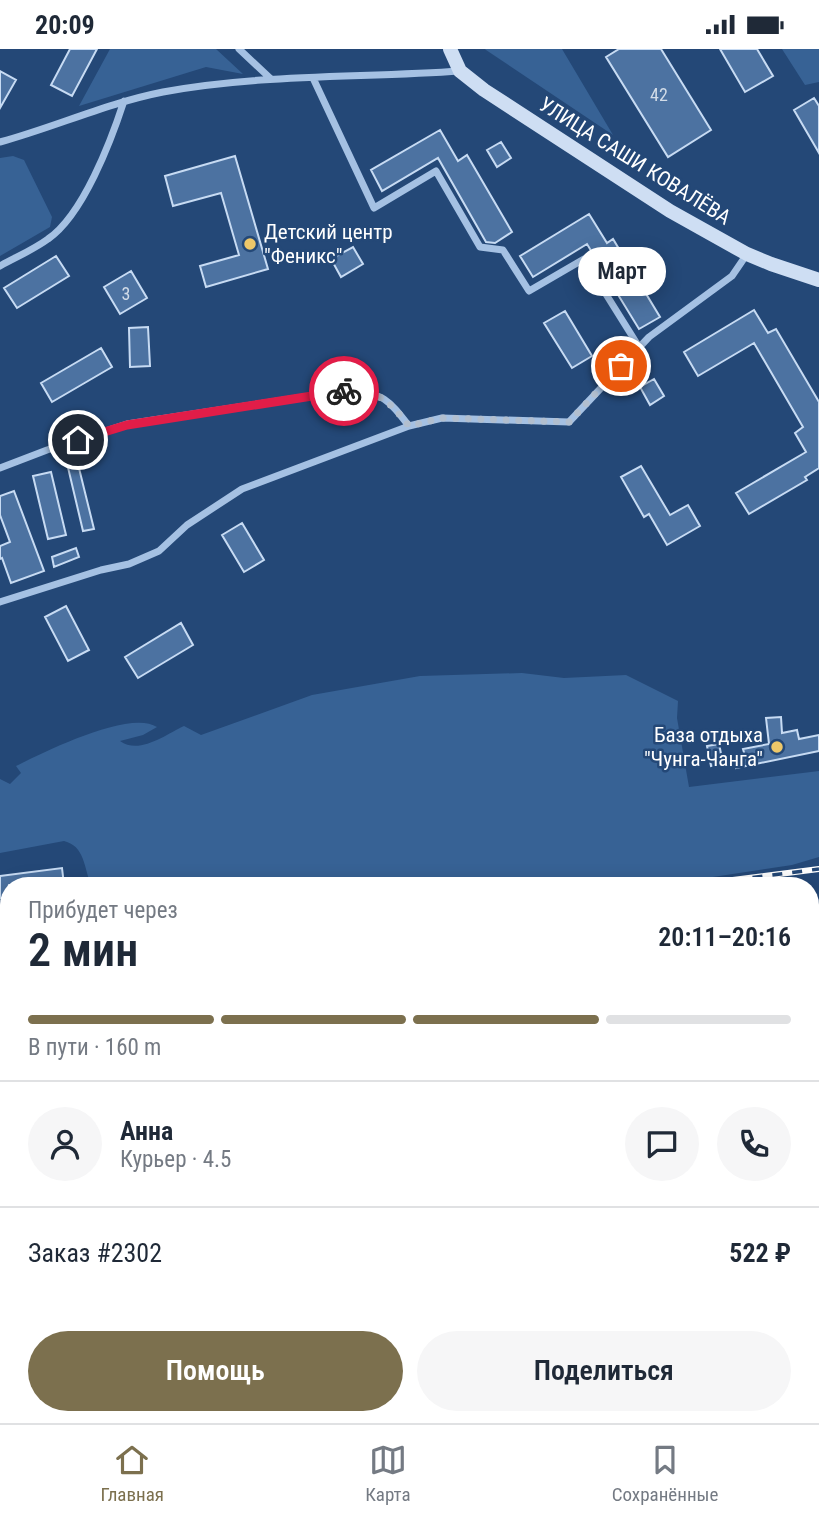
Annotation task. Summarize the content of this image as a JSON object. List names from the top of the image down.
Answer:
{
  "streets": {
    "street": ["УЛИЦА САШИ КОВАЛЁВА"]
  },
  "places": ["Детский центр \"Феникс\"", "Март", "База отдыха \"Чунга-Чанга\""],
  "house_numbers": ["42", "3"],
  "page": {
    "status": "20:09",
    "bubble": "Март",
    "heading": ["2 мин", "Прибудет через", "20:11–20:16"],
    "panel": [
      "Анна",
      "Курьер · 4.5",
      "Заказ #2302",
      "522 ₽"
    ],
    "bar": "В пути · 160 m",
    "buttons": ["Помощь", "Поделиться"],
    "tabs": ["Главная", "Карта", "Сохранённые"]
  }
}
